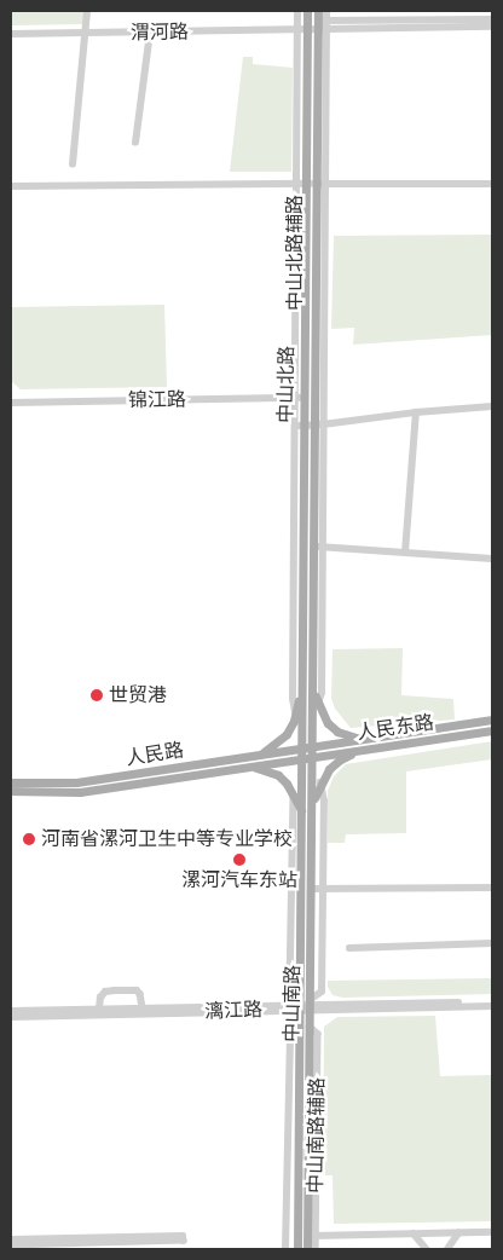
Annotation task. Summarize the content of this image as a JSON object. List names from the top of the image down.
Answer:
{
  "streets": {
    "main road": [
      "中山北路",
      "人民东路",
      "人民路",
      "中山南路"
    ],
    "street": [
      "渭河路",
      "中山北路辅路",
      "锦江路",
      "漓江路",
      "中山南路辅路"
    ]
  },
  "crossings": [
    ["渭河路", "中山北路辅路"],
    ["渭河路", "中山北路"],
    ["中山北路辅路", "中山北路"],
    ["中山北路辅路", "锦江路"],
    ["中山北路", "锦江路"],
    ["中山北路", "人民东路"],
    ["中山北路", "人民路"],
    ["中山北路", "中山南路"],
    ["人民东路", "人民路"],
    ["人民东路", "中山南路"],
    ["人民路", "中山南路"],
    ["中山南路", "漓江路"],
    ["中山南路", "中山南路辅路"]
  ],
  "places": ["世贸港", "河南省漯河卫生中等专业学校", "漯河汽车东站"]
}
